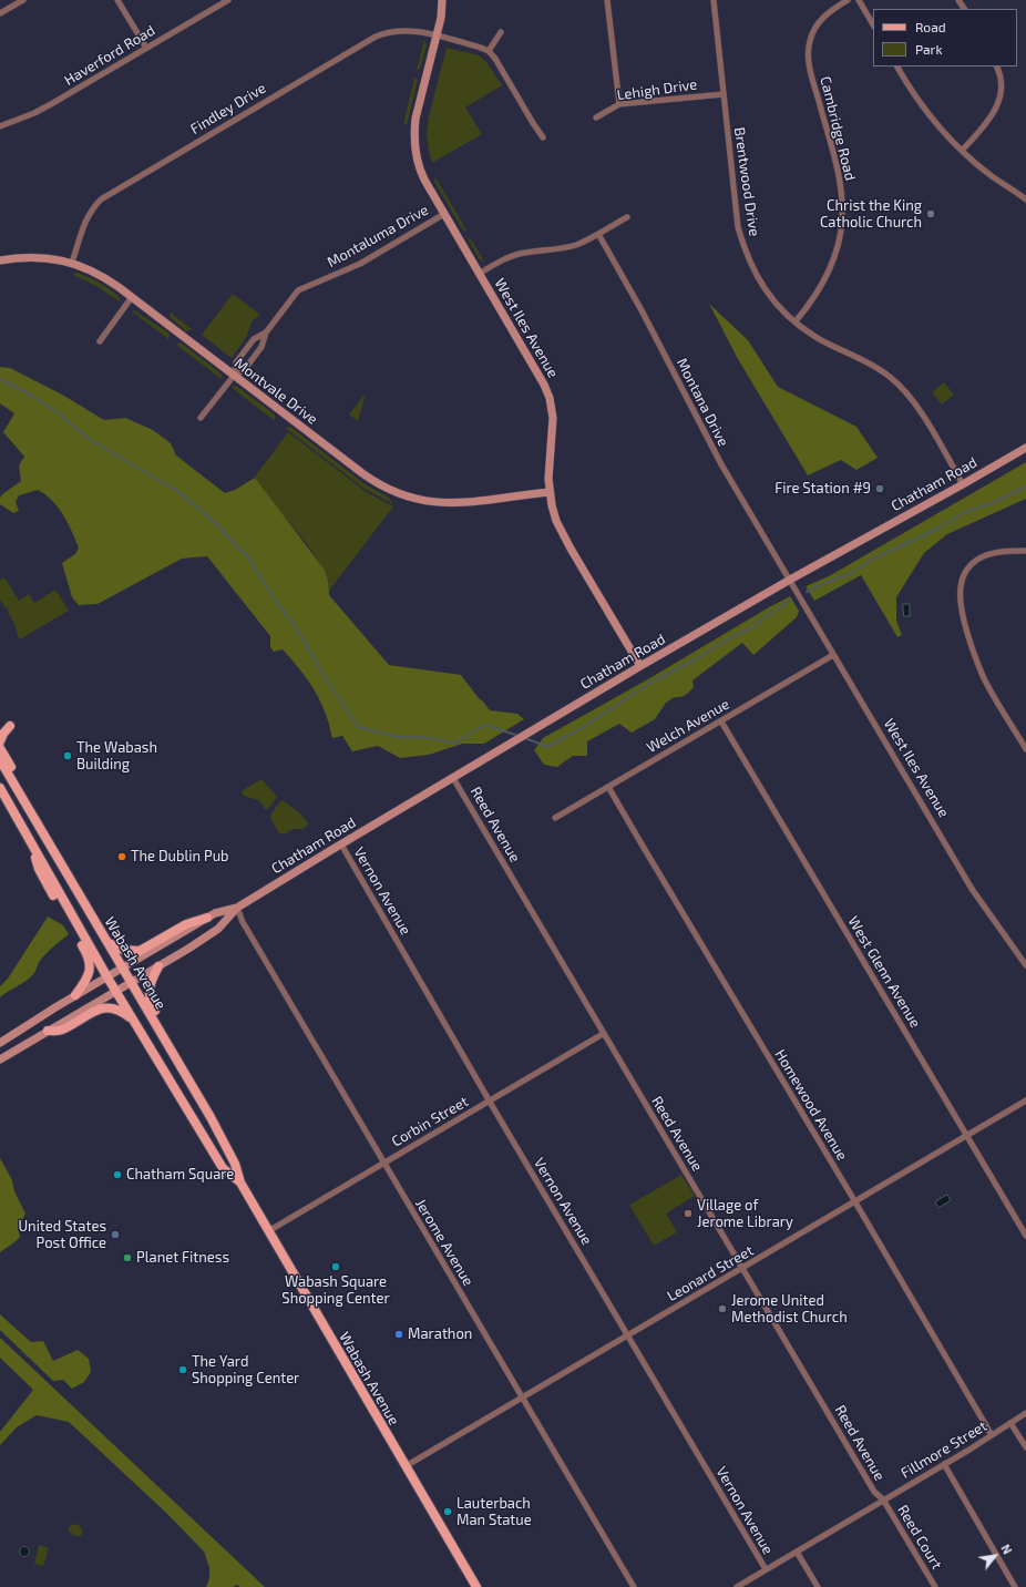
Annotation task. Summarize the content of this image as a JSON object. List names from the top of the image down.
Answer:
{
  "streets": {
    "main road": [
      "West Iles Avenue",
      "Montvale Drive",
      "Chatham Road",
      "Wabash Avenue"
    ],
    "street": [
      "Haverford Road",
      "Lehigh Drive",
      "Findley Drive",
      "Cambridge Road",
      "Brentwood Drive",
      "Montaluma Drive",
      "Montana Drive",
      "Welch Avenue",
      "Reed Avenue",
      "Vernon Avenue",
      "West Glenn Avenue",
      "Homewood Avenue",
      "Corbin Street",
      "Jerome Avenue",
      "Leonard Street",
      "Fillmore Street",
      "Reed Court"
    ]
  },
  "crossings": [
    ["Lehigh Drive", "Brentwood Drive"],
    ["Findley Drive", "West Iles Avenue"],
    ["Findley Drive", "Montvale Drive"],
    ["Cambridge Road", "Brentwood Drive"],
    ["Brentwood Drive", "Chatham Road"],
    ["Montaluma Drive", "West Iles Avenue"],
    ["Montaluma Drive", "Montvale Drive"],
    ["West Iles Avenue", "Montvale Drive"],
    ["West Iles Avenue", "Montana Drive"],
    ["West Iles Avenue", "Chatham Road"],
    ["West Iles Avenue", "Welch Avenue"],
    ["Montana Drive", "Chatham Road"],
    ["Chatham Road", "Reed Avenue"],
    ["Chatham Road", "Vernon Avenue"],
    ["Chatham Road", "Wabash Avenue"],
    ["Chatham Road", "Jerome Avenue"],
    ["Welch Avenue", "West Glenn Avenue"],
    ["Welch Avenue", "Homewood Avenue"],
    ["Reed Avenue", "Corbin Street"],
    ["Reed Avenue", "Leonard Street"],
    ["Reed Avenue", "Fillmore Street"],
    ["Reed Avenue", "Reed Court"],
    ["Vernon Avenue", "Corbin Street"],
    ["Vernon Avenue", "Leonard Street"],
    ["Vernon Avenue", "Fillmore Street"],
    ["Wabash Avenue", "Corbin Street"],
    ["Wabash Avenue", "Leonard Street"],
    ["West Glenn Avenue", "Leonard Street"],
    ["Homewood Avenue", "Leonard Street"],
    ["Homewood Avenue", "Fillmore Street"],
    ["Corbin Street", "Jerome Avenue"],
    ["Jerome Avenue", "Leonard Street"],
    ["Fillmore Street", "Reed Court"]
  ],
  "places": [
    "Christ the King Catholic Church",
    "Fire Station #9",
    "The Wabash Building",
    "The Dublin Pub",
    "Chatham Square",
    "Village of Jerome Library",
    "United States Post Office",
    "Planet Fitness",
    "Wabash Square Shopping Center",
    "Jerome United Methodist Church",
    "Marathon",
    "The Yard Shopping Center",
    "Lauterbach Man Statue"
  ],
  "legend": ["Road", "Park"],
  "north": "top right"
}
